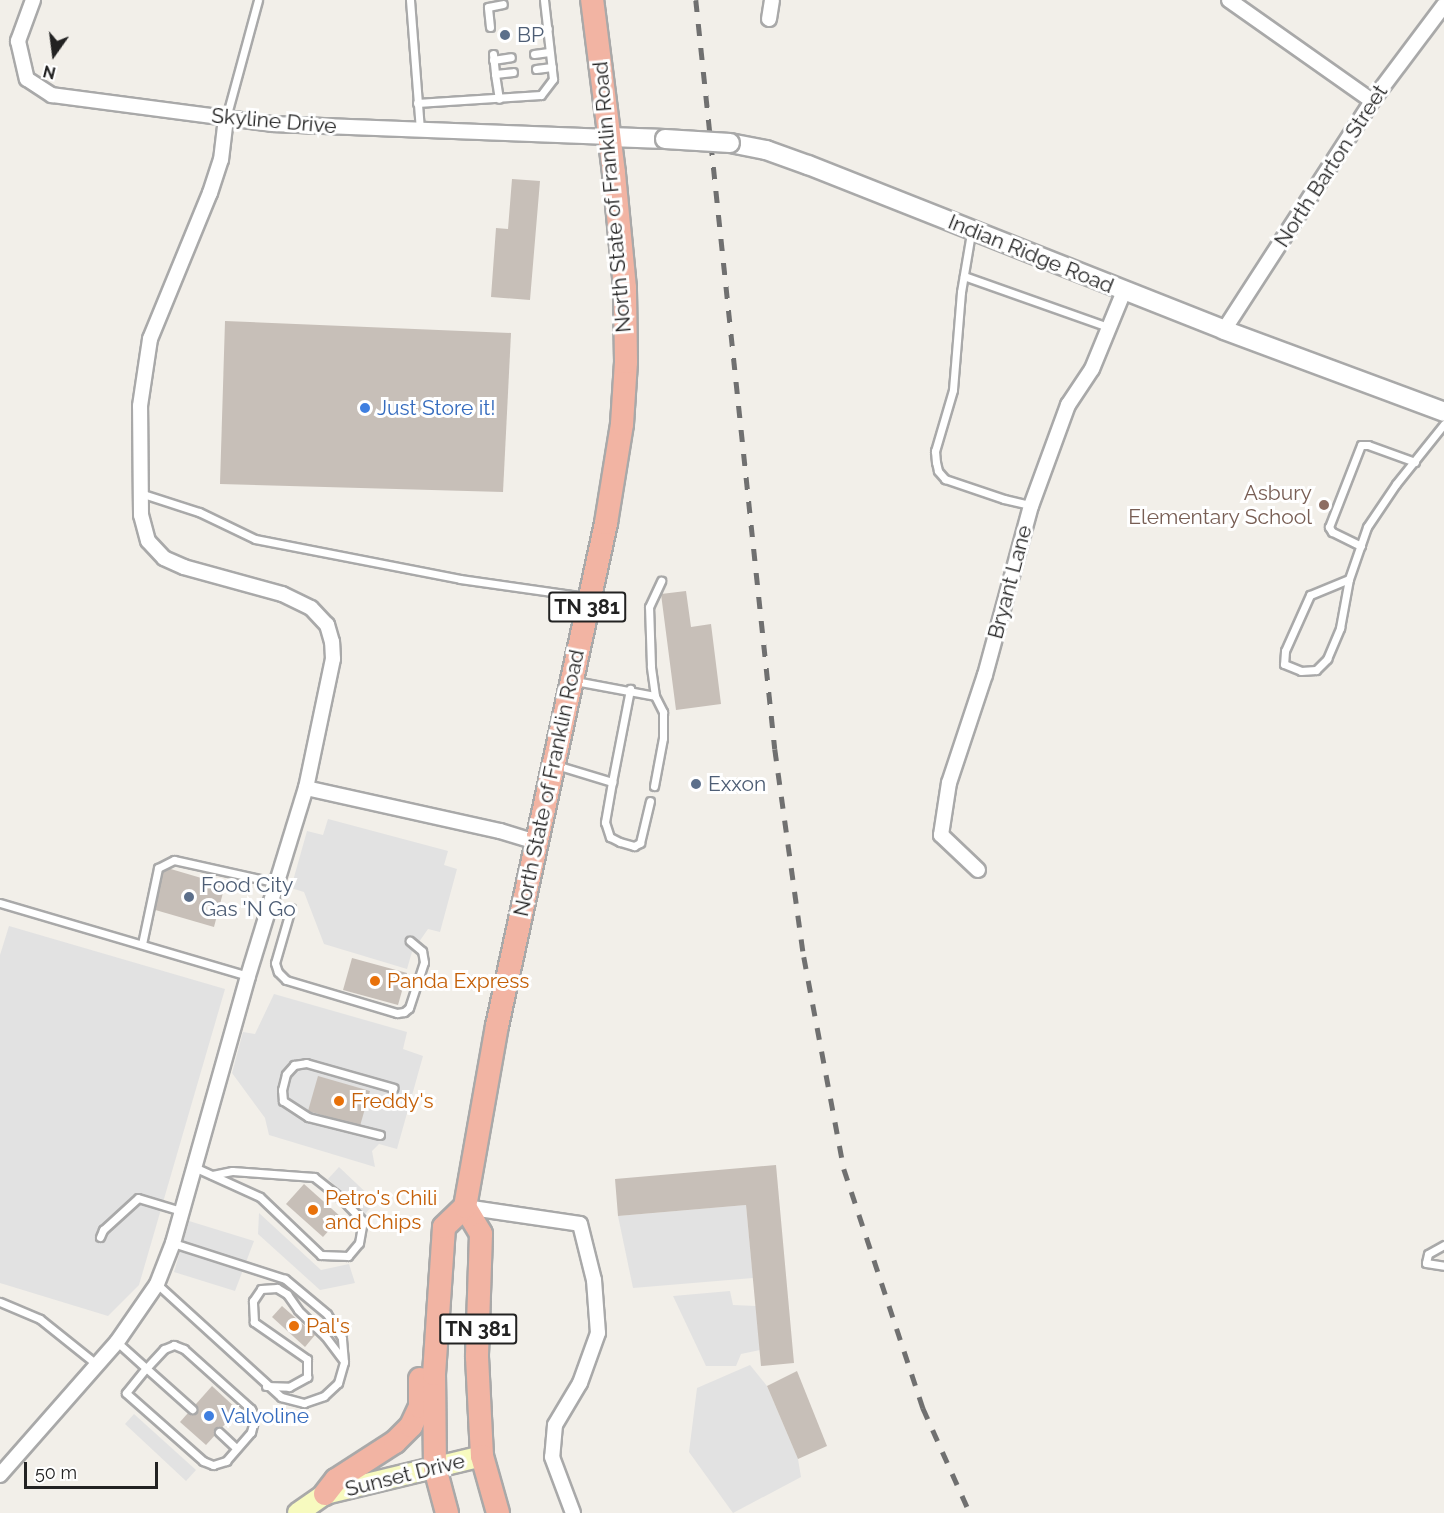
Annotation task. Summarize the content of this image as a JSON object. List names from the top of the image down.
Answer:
{
  "streets": {
    "highway": ["North State of Franklin Road", "TN 381"],
    "main road": ["Sunset Drive"],
    "street": [
      "Skyline Drive",
      "North Barton Street",
      "Indian Ridge Road",
      "Bryant Lane"
    ]
  },
  "crossings": [
    ["Skyline Drive", "North State of Franklin Road"],
    ["Skyline Drive", "Indian Ridge Road"],
    ["North Barton Street", "Indian Ridge Road"],
    ["North State of Franklin Road", "Indian Ridge Road"],
    ["North State of Franklin Road", "TN 381"],
    ["Indian Ridge Road", "Bryant Lane"],
    ["TN 381", "Sunset Drive"]
  ],
  "places": [
    "BP",
    "Just Store it!",
    "Asbury Elementary School",
    "Exxon",
    "Food City Gas 'N Go",
    "Panda Express",
    "Freddy's",
    "Petro's Chili and Chips",
    "Pal's",
    "Valvoline"
  ],
  "scale_bar": "50 m",
  "north": "bottom"
}
